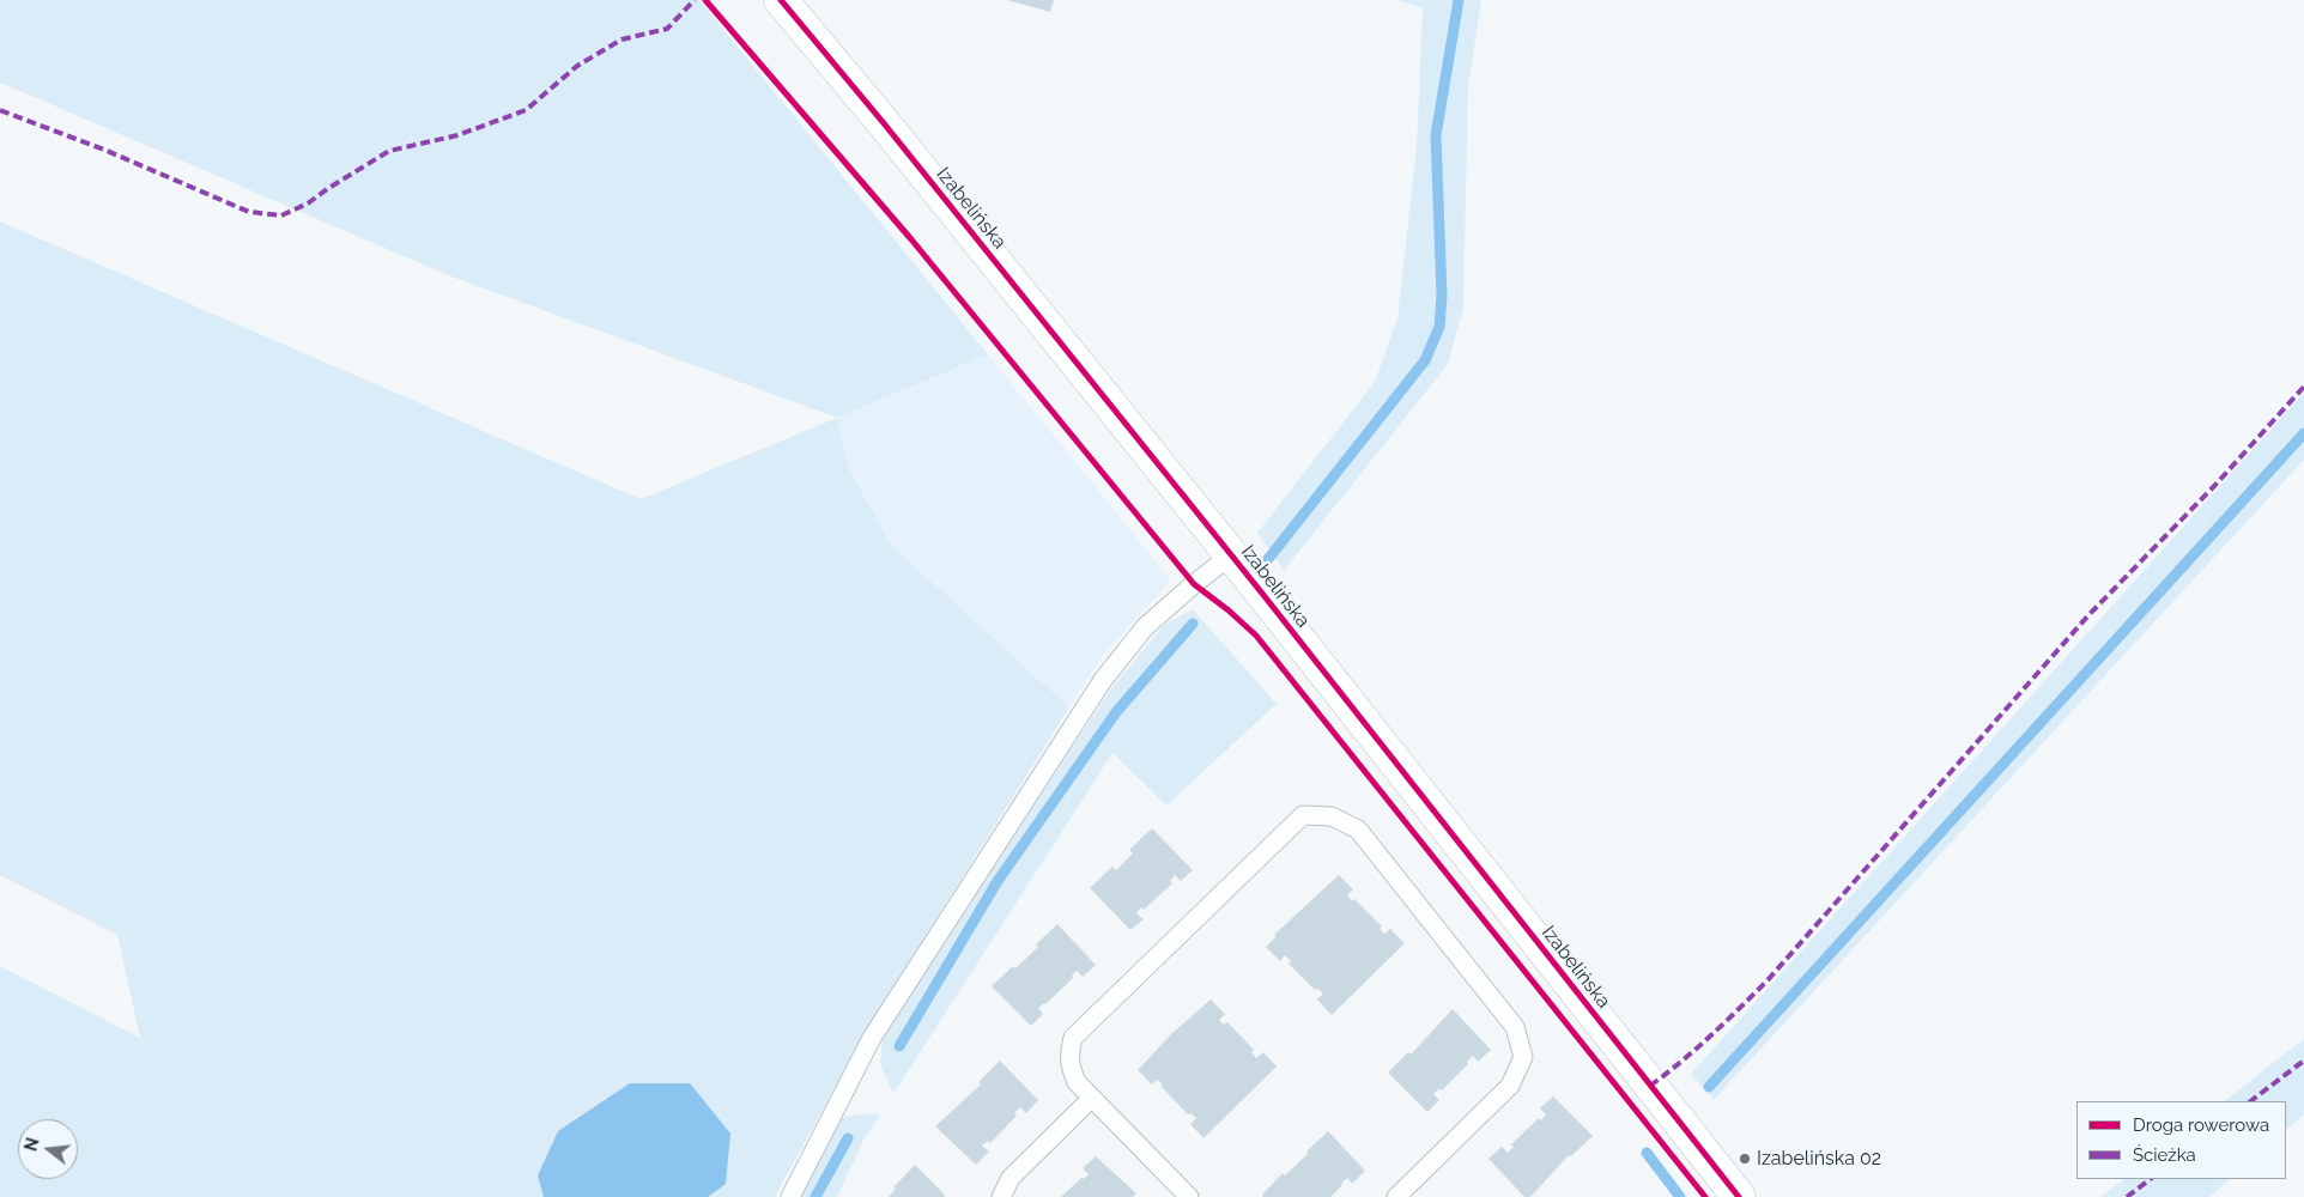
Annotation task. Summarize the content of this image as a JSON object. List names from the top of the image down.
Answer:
{
  "streets": {
    "street": ["Izabelińska"]
  },
  "places": ["Izabelińska 02"],
  "legend": ["Droga rowerowa", "Ścieżka"],
  "north": "left"
}
